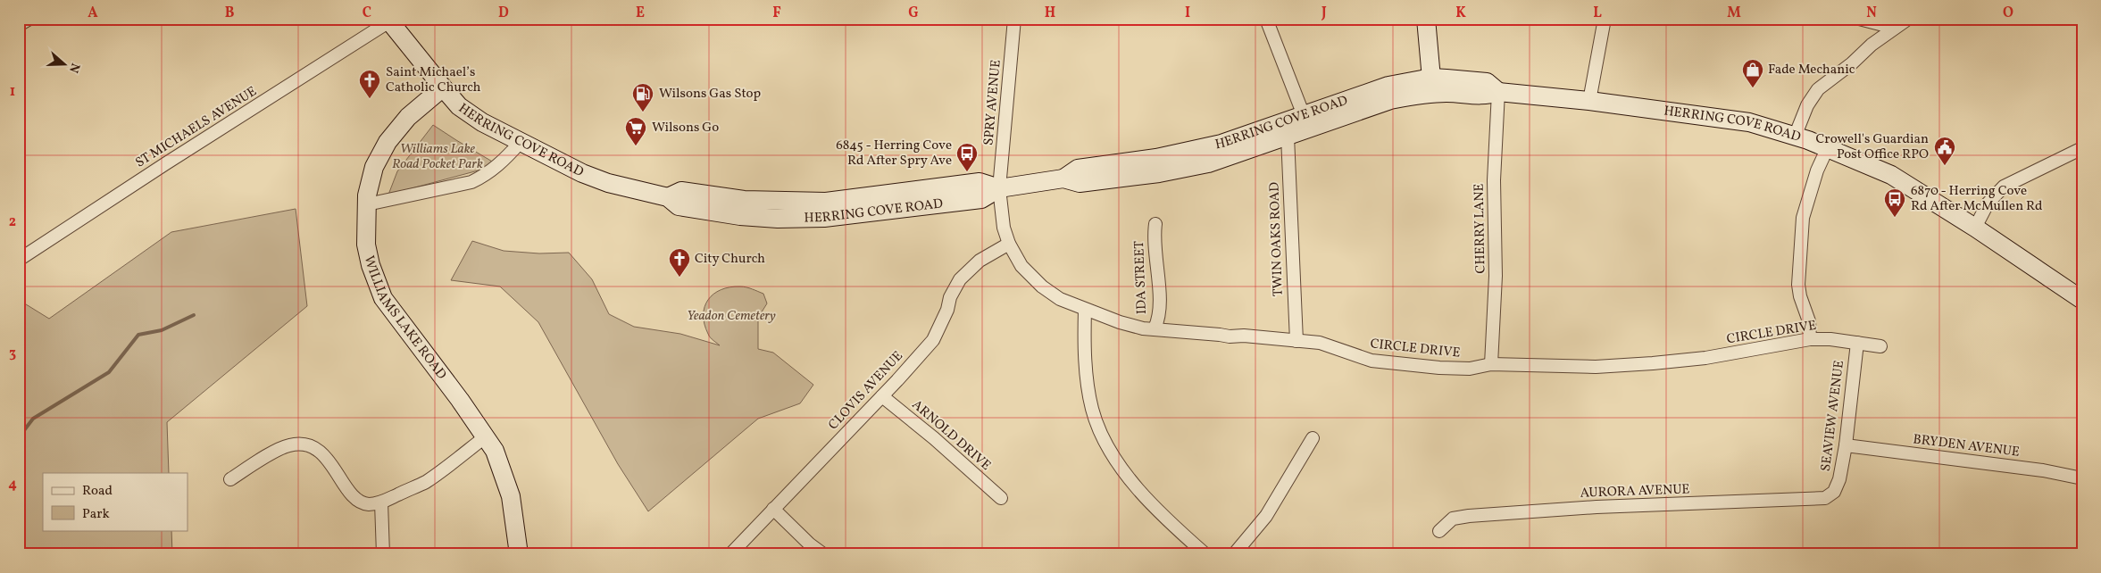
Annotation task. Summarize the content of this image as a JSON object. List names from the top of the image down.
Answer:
{
  "streets": {
    "main road": ["HERRING COVE ROAD", "WILLIAMS LAKE ROAD"],
    "street": [
      "SPRY AVENUE",
      "ST MICHAELS AVENUE",
      "CHERRY LANE",
      "TWIN OAKS ROAD",
      "IDA STREET",
      "CIRCLE DRIVE",
      "CLOVIS AVENUE",
      "SEAVIEW AVENUE",
      "ARNOLD DRIVE",
      "BRYDEN AVENUE",
      "AURORA AVENUE"
    ]
  },
  "crossings": [
    ["SPRY AVENUE", "HERRING COVE ROAD"],
    ["SPRY AVENUE", "CIRCLE DRIVE"],
    ["HERRING COVE ROAD", "ST MICHAELS AVENUE"],
    ["HERRING COVE ROAD", "CHERRY LANE"],
    ["HERRING COVE ROAD", "TWIN OAKS ROAD"],
    ["HERRING COVE ROAD", "WILLIAMS LAKE ROAD"],
    ["HERRING COVE ROAD", "CIRCLE DRIVE"],
    ["CHERRY LANE", "CIRCLE DRIVE"],
    ["TWIN OAKS ROAD", "CIRCLE DRIVE"],
    ["IDA STREET", "CIRCLE DRIVE"],
    ["CIRCLE DRIVE", "CLOVIS AVENUE"],
    ["CIRCLE DRIVE", "SEAVIEW AVENUE"],
    ["CLOVIS AVENUE", "ARNOLD DRIVE"],
    ["SEAVIEW AVENUE", "BRYDEN AVENUE"],
    ["SEAVIEW AVENUE", "AURORA AVENUE"]
  ],
  "parks": ["Williams Lake Road Pocket Park", "Yeadon Cemetery"],
  "places": {
    "shop": ["Fade Mechanic"],
    "church": ["Saint Michael’s Catholic Church", "City Church"],
    "fuel station": ["Wilsons Gas Stop"],
    "supermarket": ["Wilsons Go"],
    "public building": ["Crowell's Guardian Post Office RPO"],
    "bus stop": ["6845 - Herring Cove Rd After Spry Ave", "6870 - Herring Cove Rd After McMullen Rd"]
  },
  "legend": ["Road", "Park"],
  "north": "right",
  "grid": {
    "columns": [
      "A",
      "B",
      "C",
      "D",
      "E",
      "F",
      "G",
      "H",
      "I",
      "J",
      "K",
      "L",
      "M",
      "N",
      "O"
    ],
    "rows": [
      "1",
      "2",
      "3",
      "4"
    ]
  }
}
